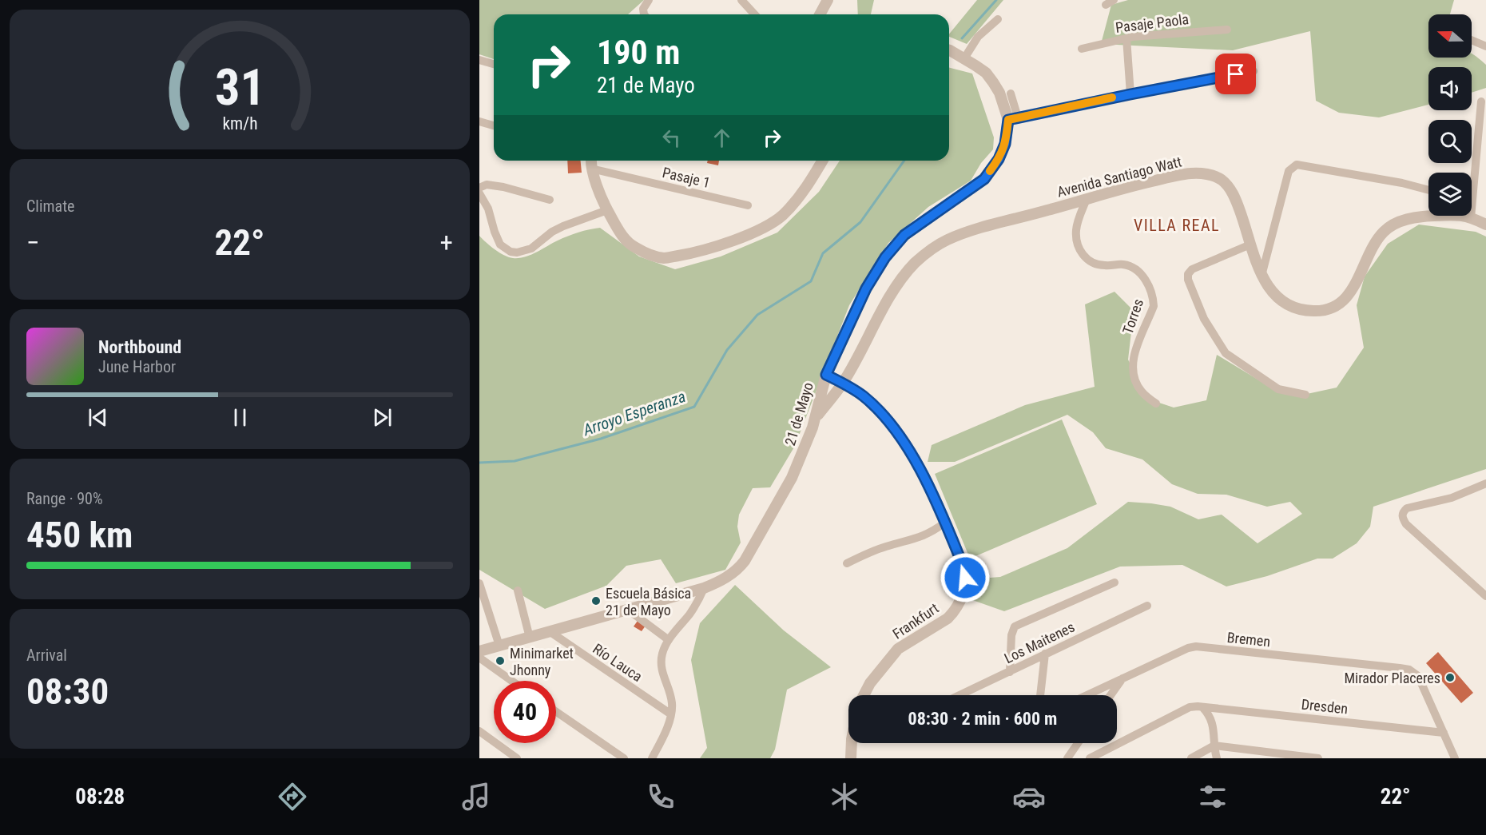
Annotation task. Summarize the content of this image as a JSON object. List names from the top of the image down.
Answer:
{
  "streets": {
    "street": [
      "Pasaje Paola",
      "Avenida Santiago Watt",
      "Pasaje 1",
      "Torres",
      "21 de Mayo",
      "Frankfurt",
      "Bremen",
      "Los Maitenes",
      "Río Lauca",
      "Dresden"
    ]
  },
  "crossings": [
    ["Avenida Santiago Watt", "Torres"],
    ["Avenida Santiago Watt", "21 de Mayo"],
    ["Avenida Santiago Watt", "Frankfurt"],
    ["21 de Mayo", "Frankfurt"],
    ["21 de Mayo", "Río Lauca"],
    ["Bremen", "Dresden"]
  ],
  "districts": ["VILLA REAL"],
  "water": ["Arroyo Esperanza"],
  "places": ["Escuela Básica 21 de Mayo", "Minimarket Jhonny", "Mirador Placeres"],
  "north": "left",
  "page": {
    "turn": ["190 m", "21 de Mayo"],
    "tile": [
      "Climate",
      ["Range · 90%", "450 km"],
      ["Arrival", "08:30"]
    ],
    "heat": ["−", "22°", "+"],
    "song": ["Northbound", "June Harbor"],
    "limit": "40",
    "trip": "08:30 · 2 min · 600 m",
    "tabs": ["08:28", "22°"],
    "gauge": ["31", "km/h"]
  }
}
